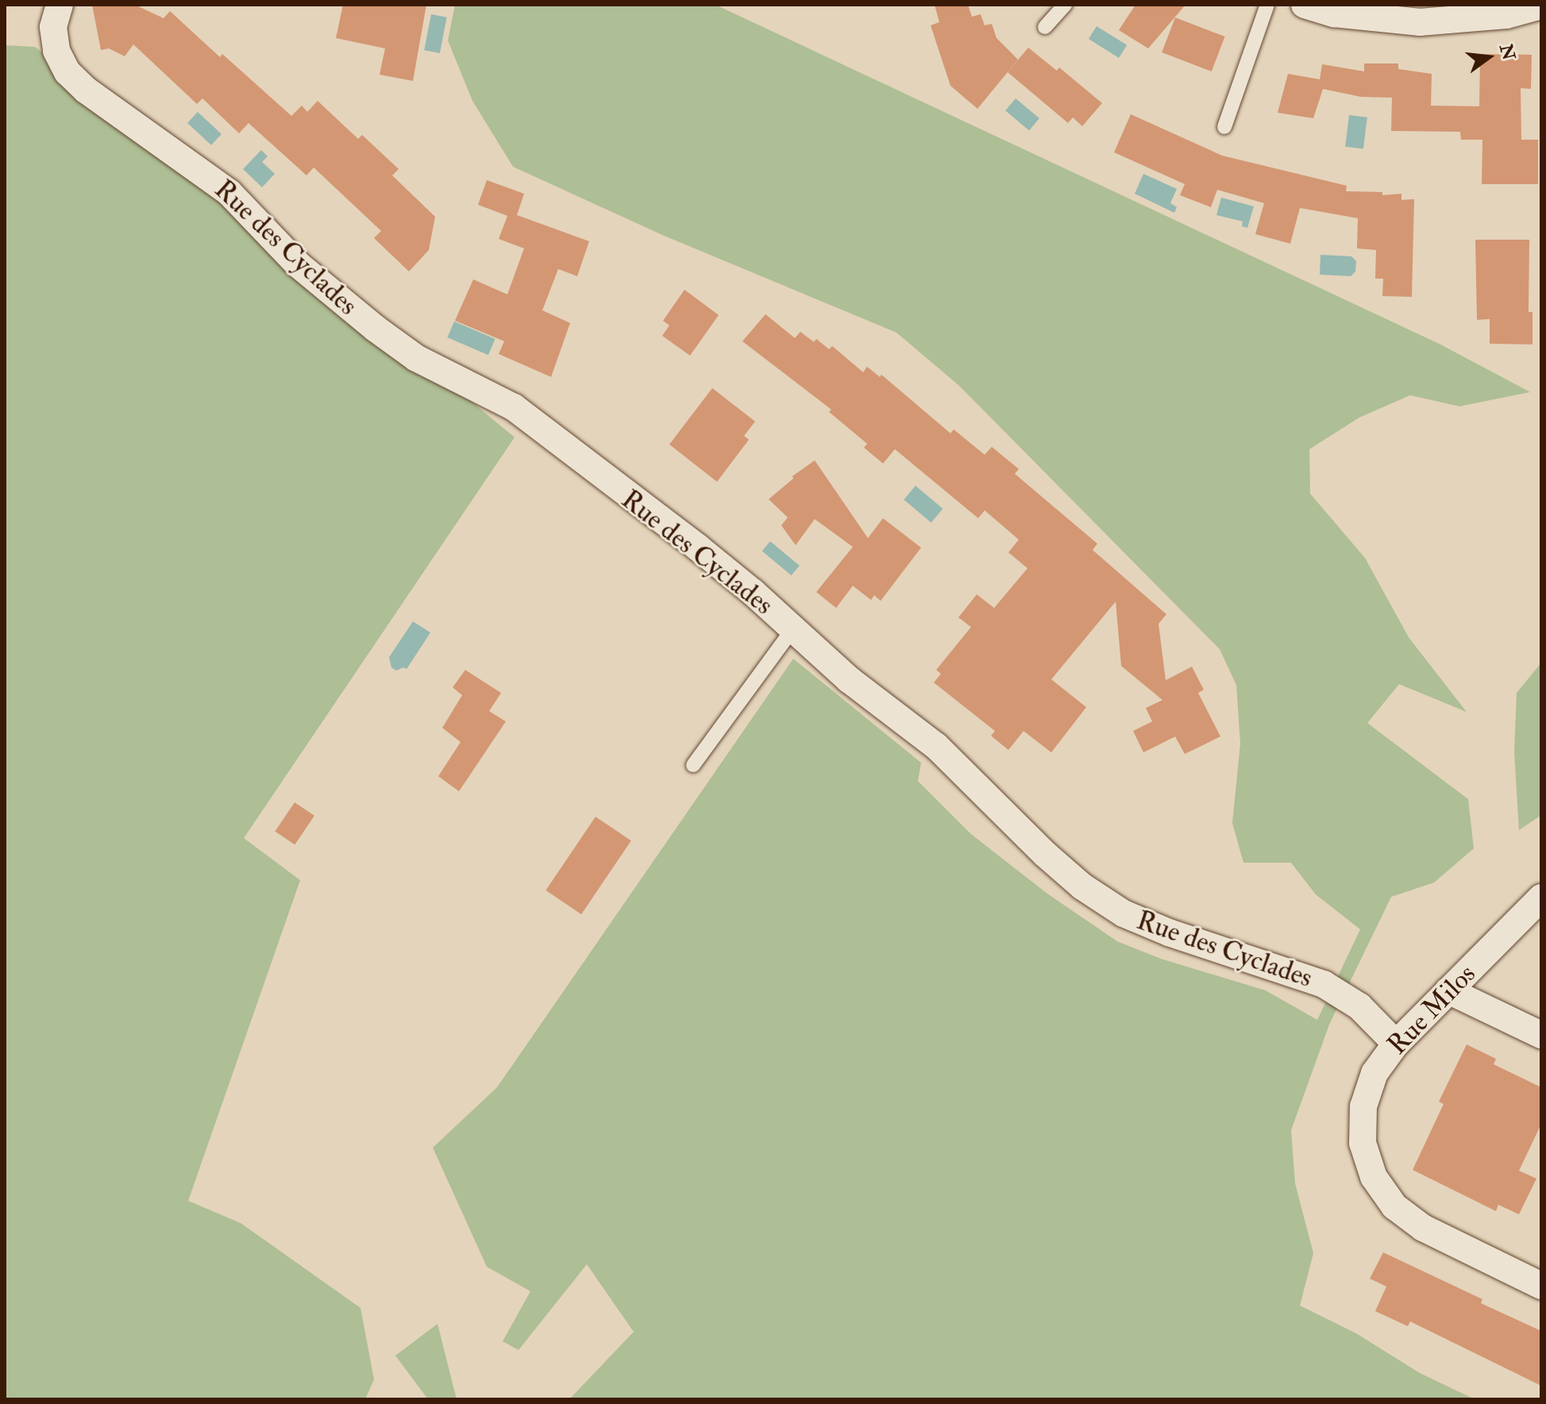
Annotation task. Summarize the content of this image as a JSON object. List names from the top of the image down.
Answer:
{
  "streets": {
    "street": ["Rue des Cyclades", "Rue Milos"]
  },
  "crossings": [
    ["Rue des Cyclades", "Rue Milos"]
  ],
  "north": "right"
}
